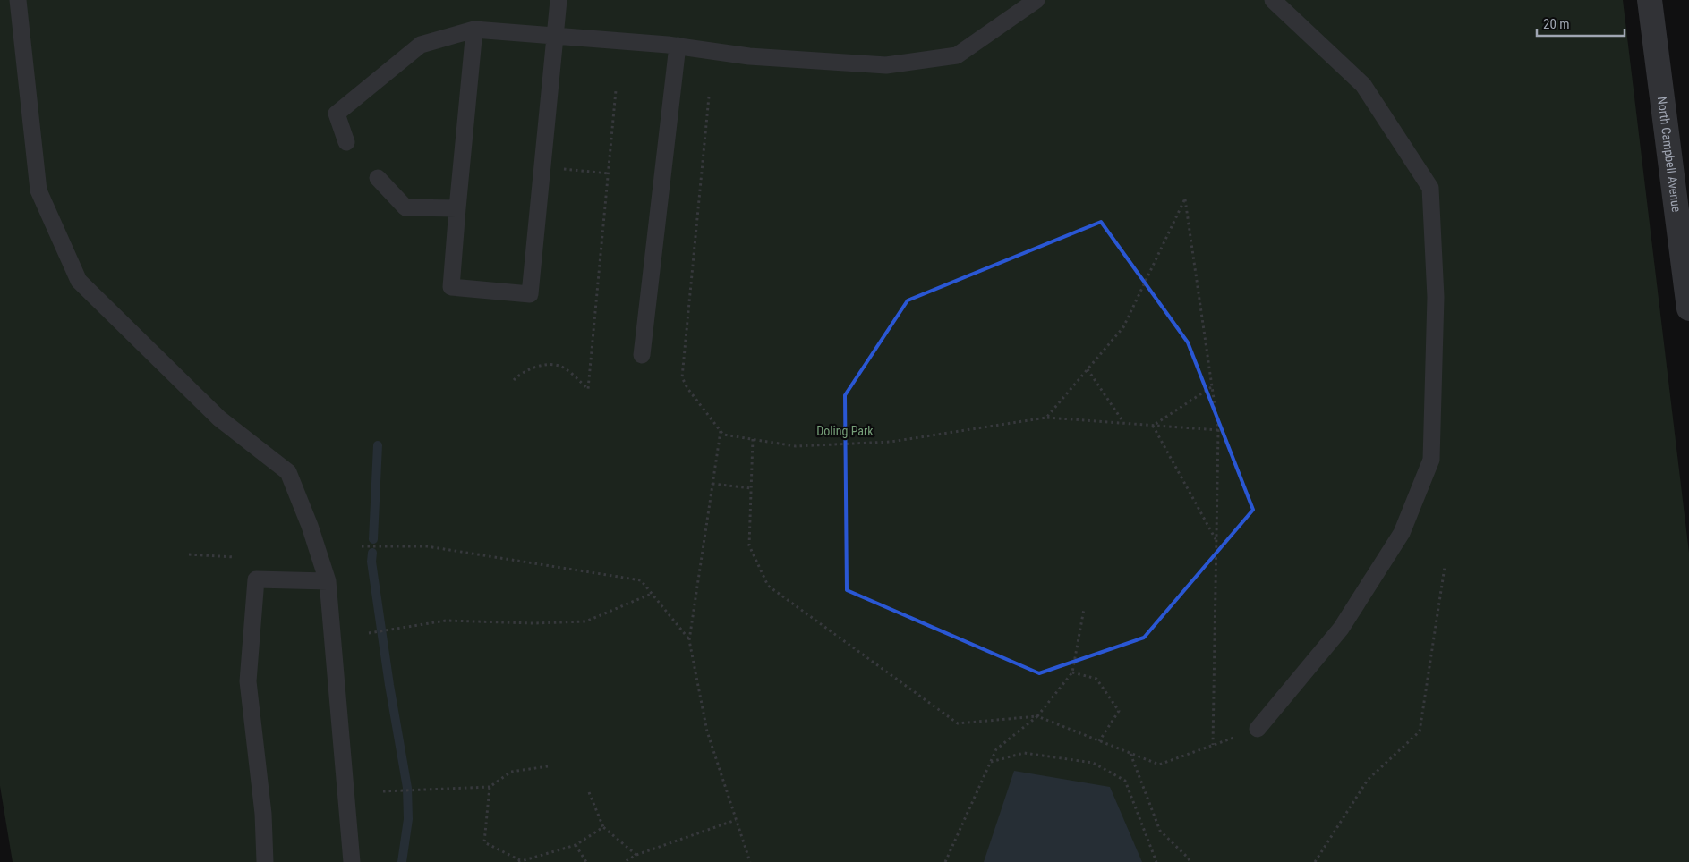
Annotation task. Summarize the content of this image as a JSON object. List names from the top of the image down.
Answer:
{
  "streets": {
    "street": ["North Campbell Avenue"]
  },
  "parks": ["Doling Park"],
  "scale_bar": "20 m"
}
